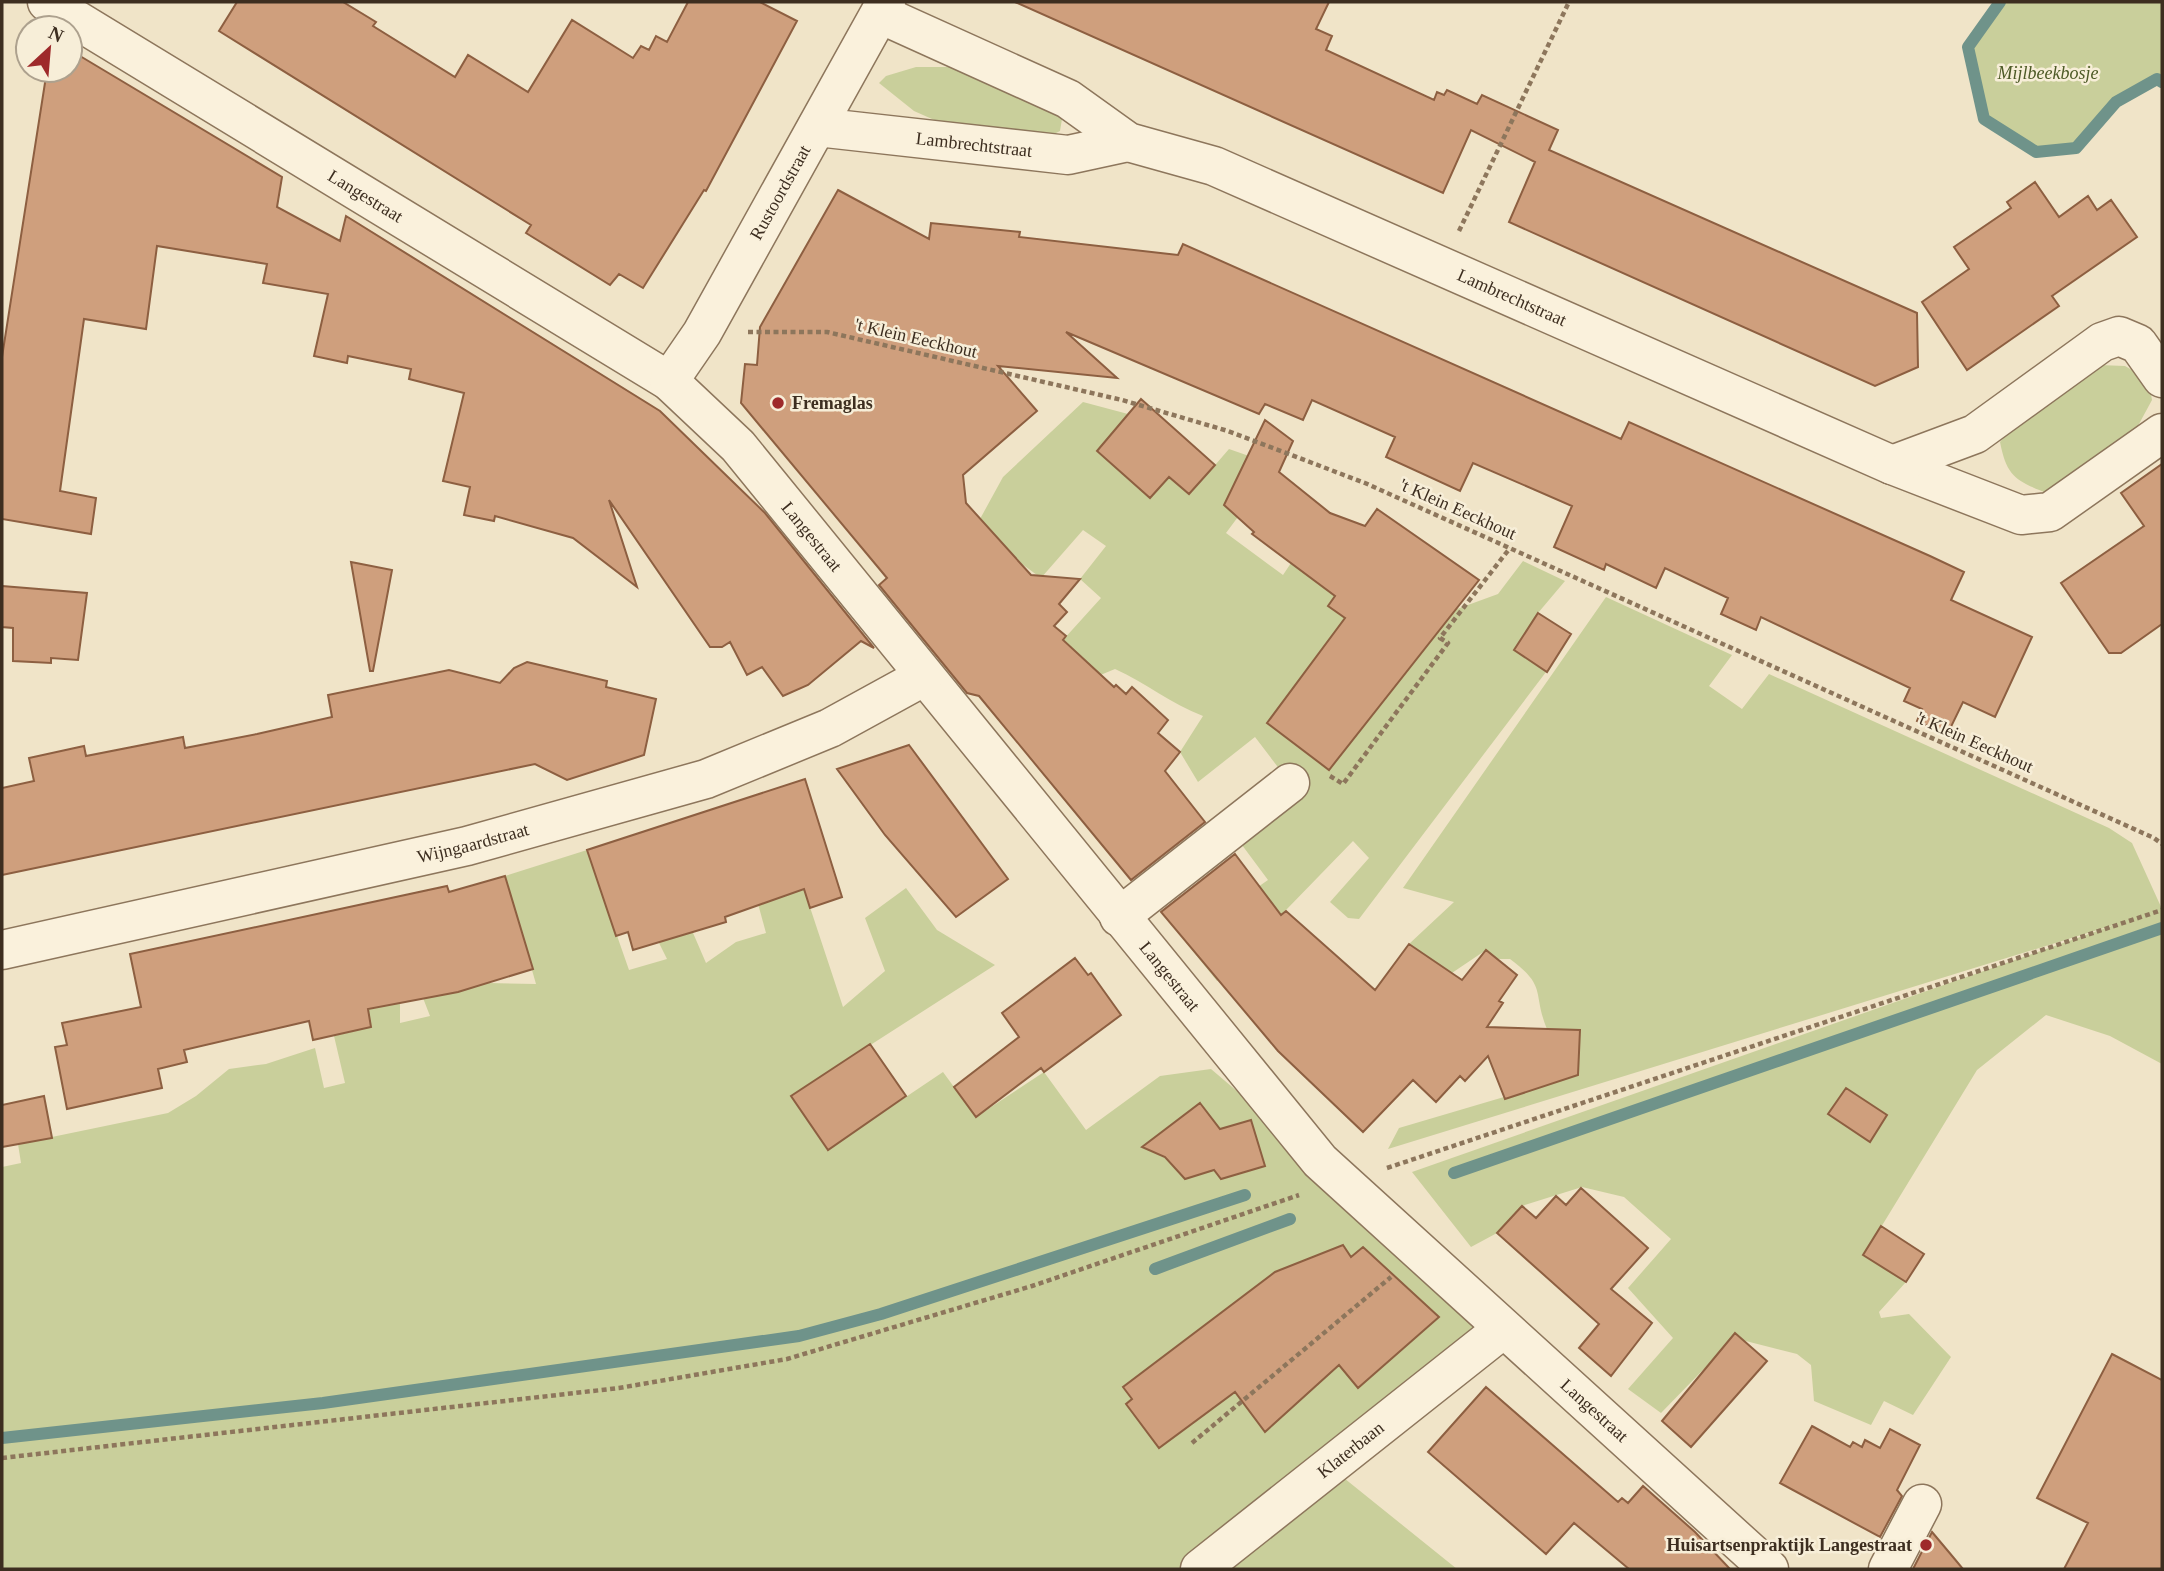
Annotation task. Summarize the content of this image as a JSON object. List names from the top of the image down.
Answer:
{
  "streets": {
    "street": [
      "Lambrechtstraat",
      "Rustoordstraat",
      "Langestraat",
      "Wijngaardstraat",
      "Klaterbaan"
    ],
    "path": ["'t Klein Eeckhout"]
  },
  "crossings": [
    ["Lambrechtstraat", "Rustoordstraat"],
    ["Rustoordstraat", "Langestraat"],
    ["Rustoordstraat", "'t Klein Eeckhout"],
    ["Langestraat", "Wijngaardstraat"],
    ["Langestraat", "Klaterbaan"]
  ],
  "parks": ["Mijlbeekbosje"],
  "places": ["Fremaglas", "Huisartsenpraktijk Langestraat"],
  "north": "top right"
}
